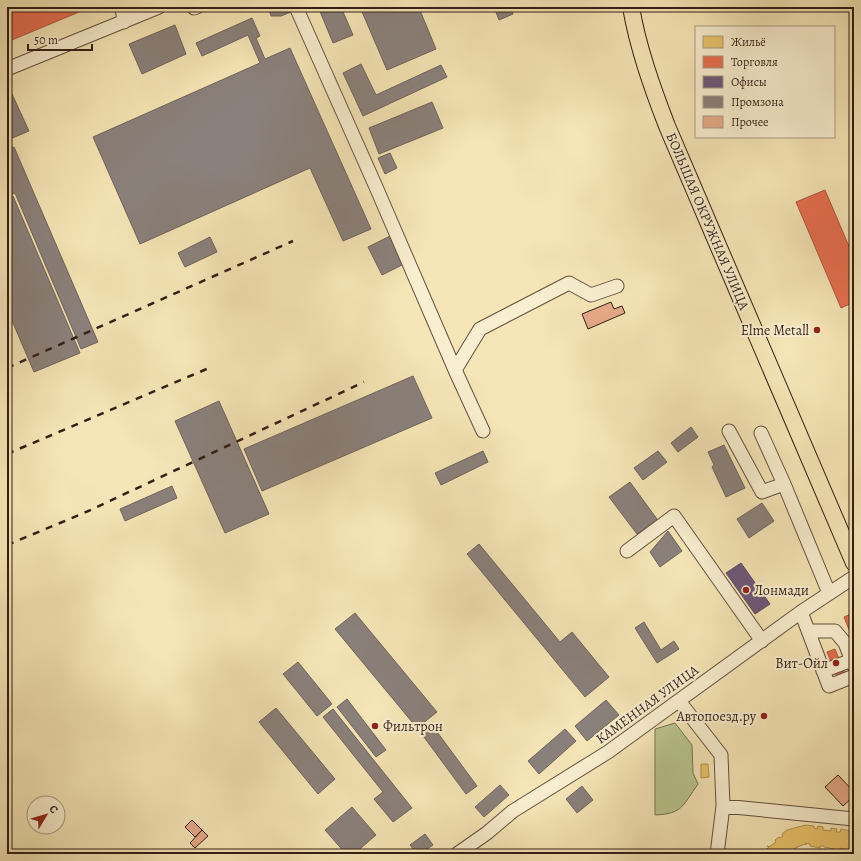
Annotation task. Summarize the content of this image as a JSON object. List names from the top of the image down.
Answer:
{
  "streets": {
    "main road": ["БОЛЬШАЯ ОКРУЖНАЯ УЛИЦА"],
    "street": ["КАМЕННАЯ УЛИЦА"]
  },
  "places": [
    "Elme Metall",
    "Лонмади",
    "Вит-Ойл",
    "Автопоезд.ру",
    "Фильтрон"
  ],
  "legend": [
    "Жильё",
    "Торговля",
    "Офисы",
    "Промзона",
    "Прочее"
  ],
  "scale_bar": "50 m",
  "north": "top right"
}
